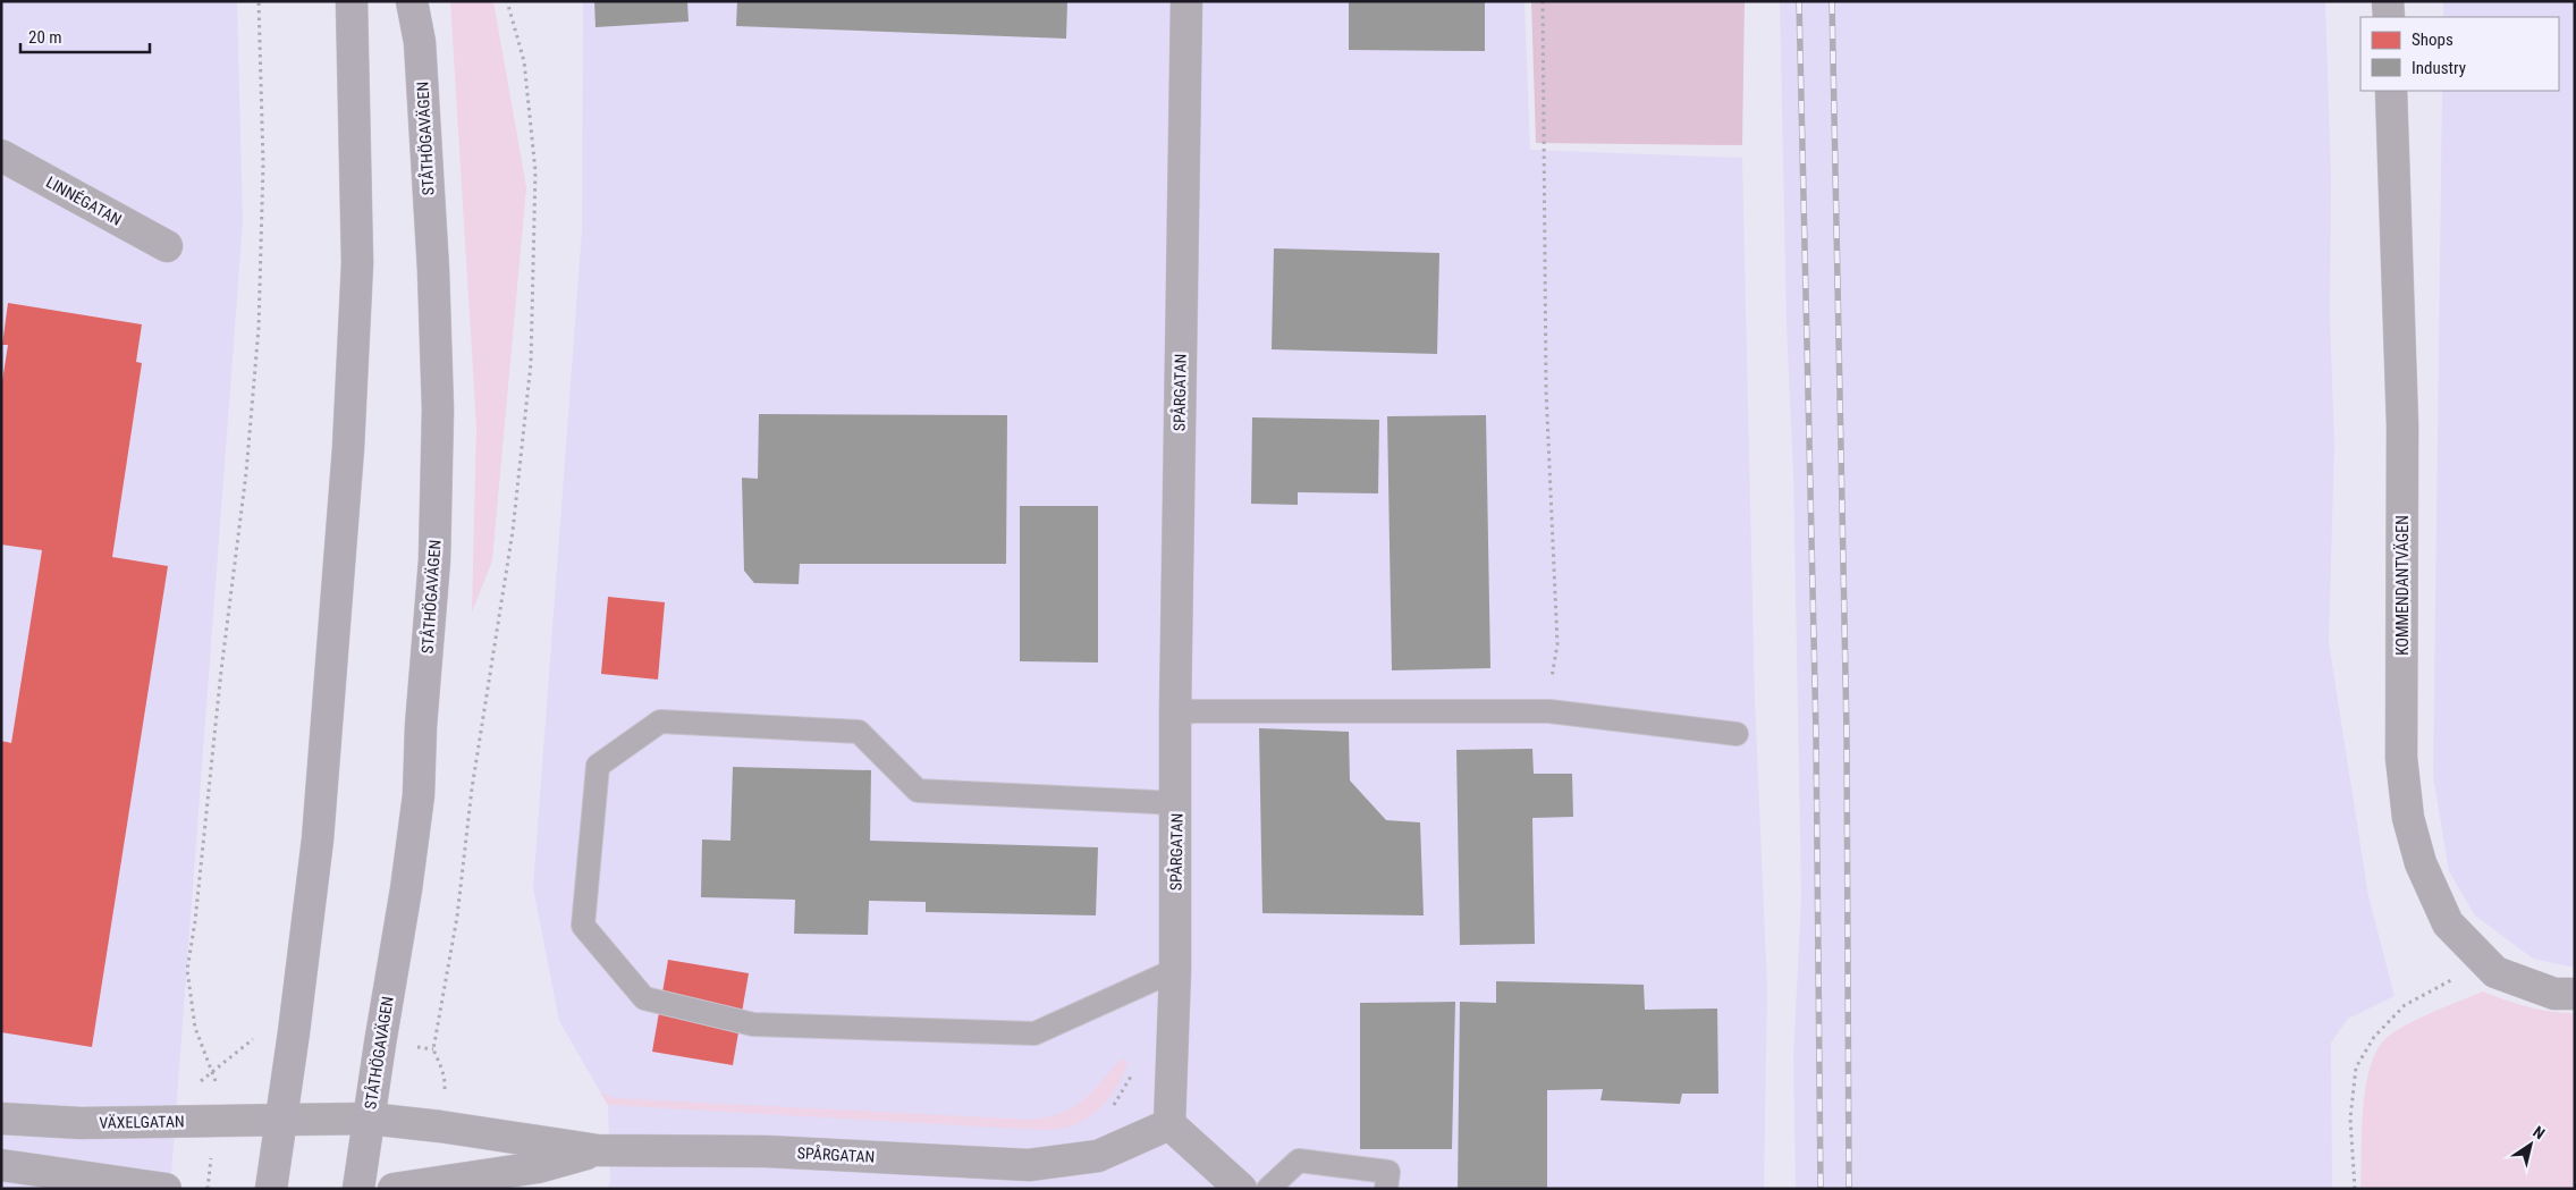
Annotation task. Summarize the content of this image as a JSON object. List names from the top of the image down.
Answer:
{
  "streets": {
    "main road": ["STÅTHÖGAVÄGEN"],
    "street": [
      "LINNÉGATAN",
      "SPÅRGATAN",
      "KOMMENDANTVÄGEN",
      "VÄXELGATAN"
    ]
  },
  "crossings": [
    ["STÅTHÖGAVÄGEN", "SPÅRGATAN"],
    ["SPÅRGATAN", "VÄXELGATAN"]
  ],
  "legend": ["Shops", "Industry"],
  "scale_bar": "20 m",
  "north": "top right"
}
